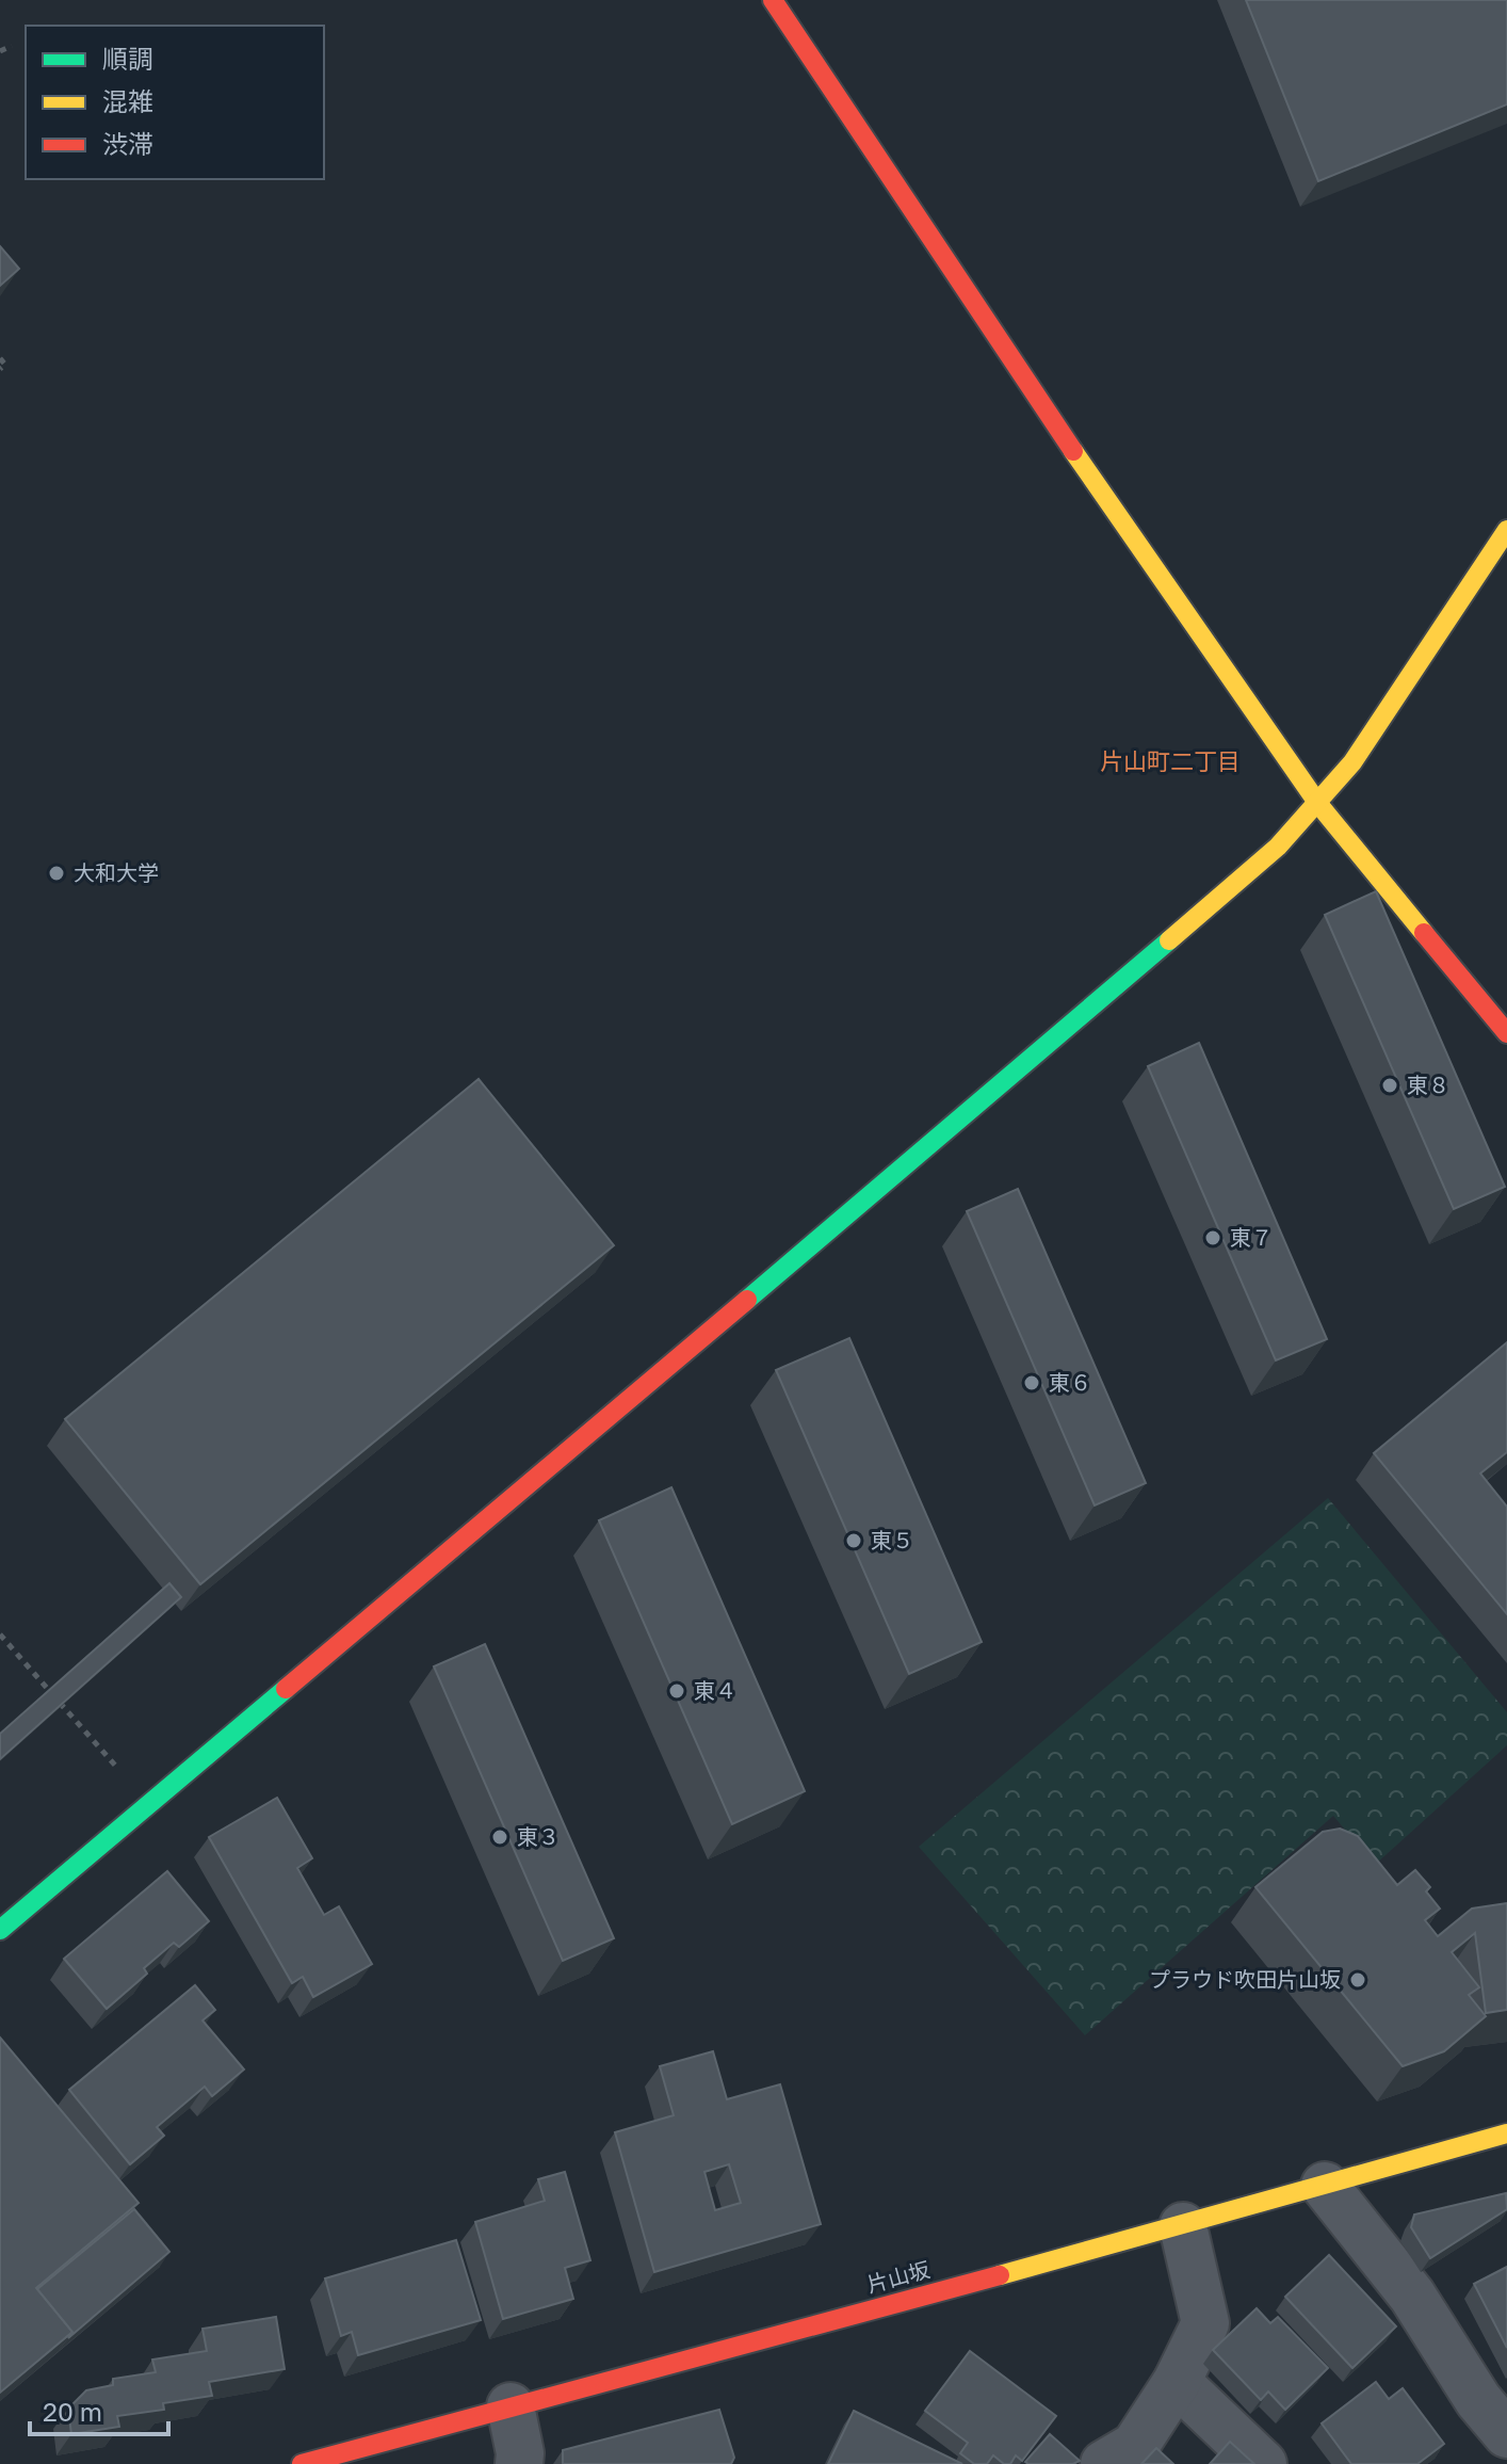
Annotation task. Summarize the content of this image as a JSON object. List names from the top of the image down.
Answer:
{
  "streets": {
    "street": ["片山坂"]
  },
  "districts": ["片山町二丁目"],
  "places": [
    "大和大学",
    "東８",
    "東７",
    "東６",
    "東５",
    "東４",
    "東３",
    "プラウド吹田片山坂"
  ],
  "legend": ["順調", "混雑", "渋滞"],
  "scale_bar": "20 m"
}
